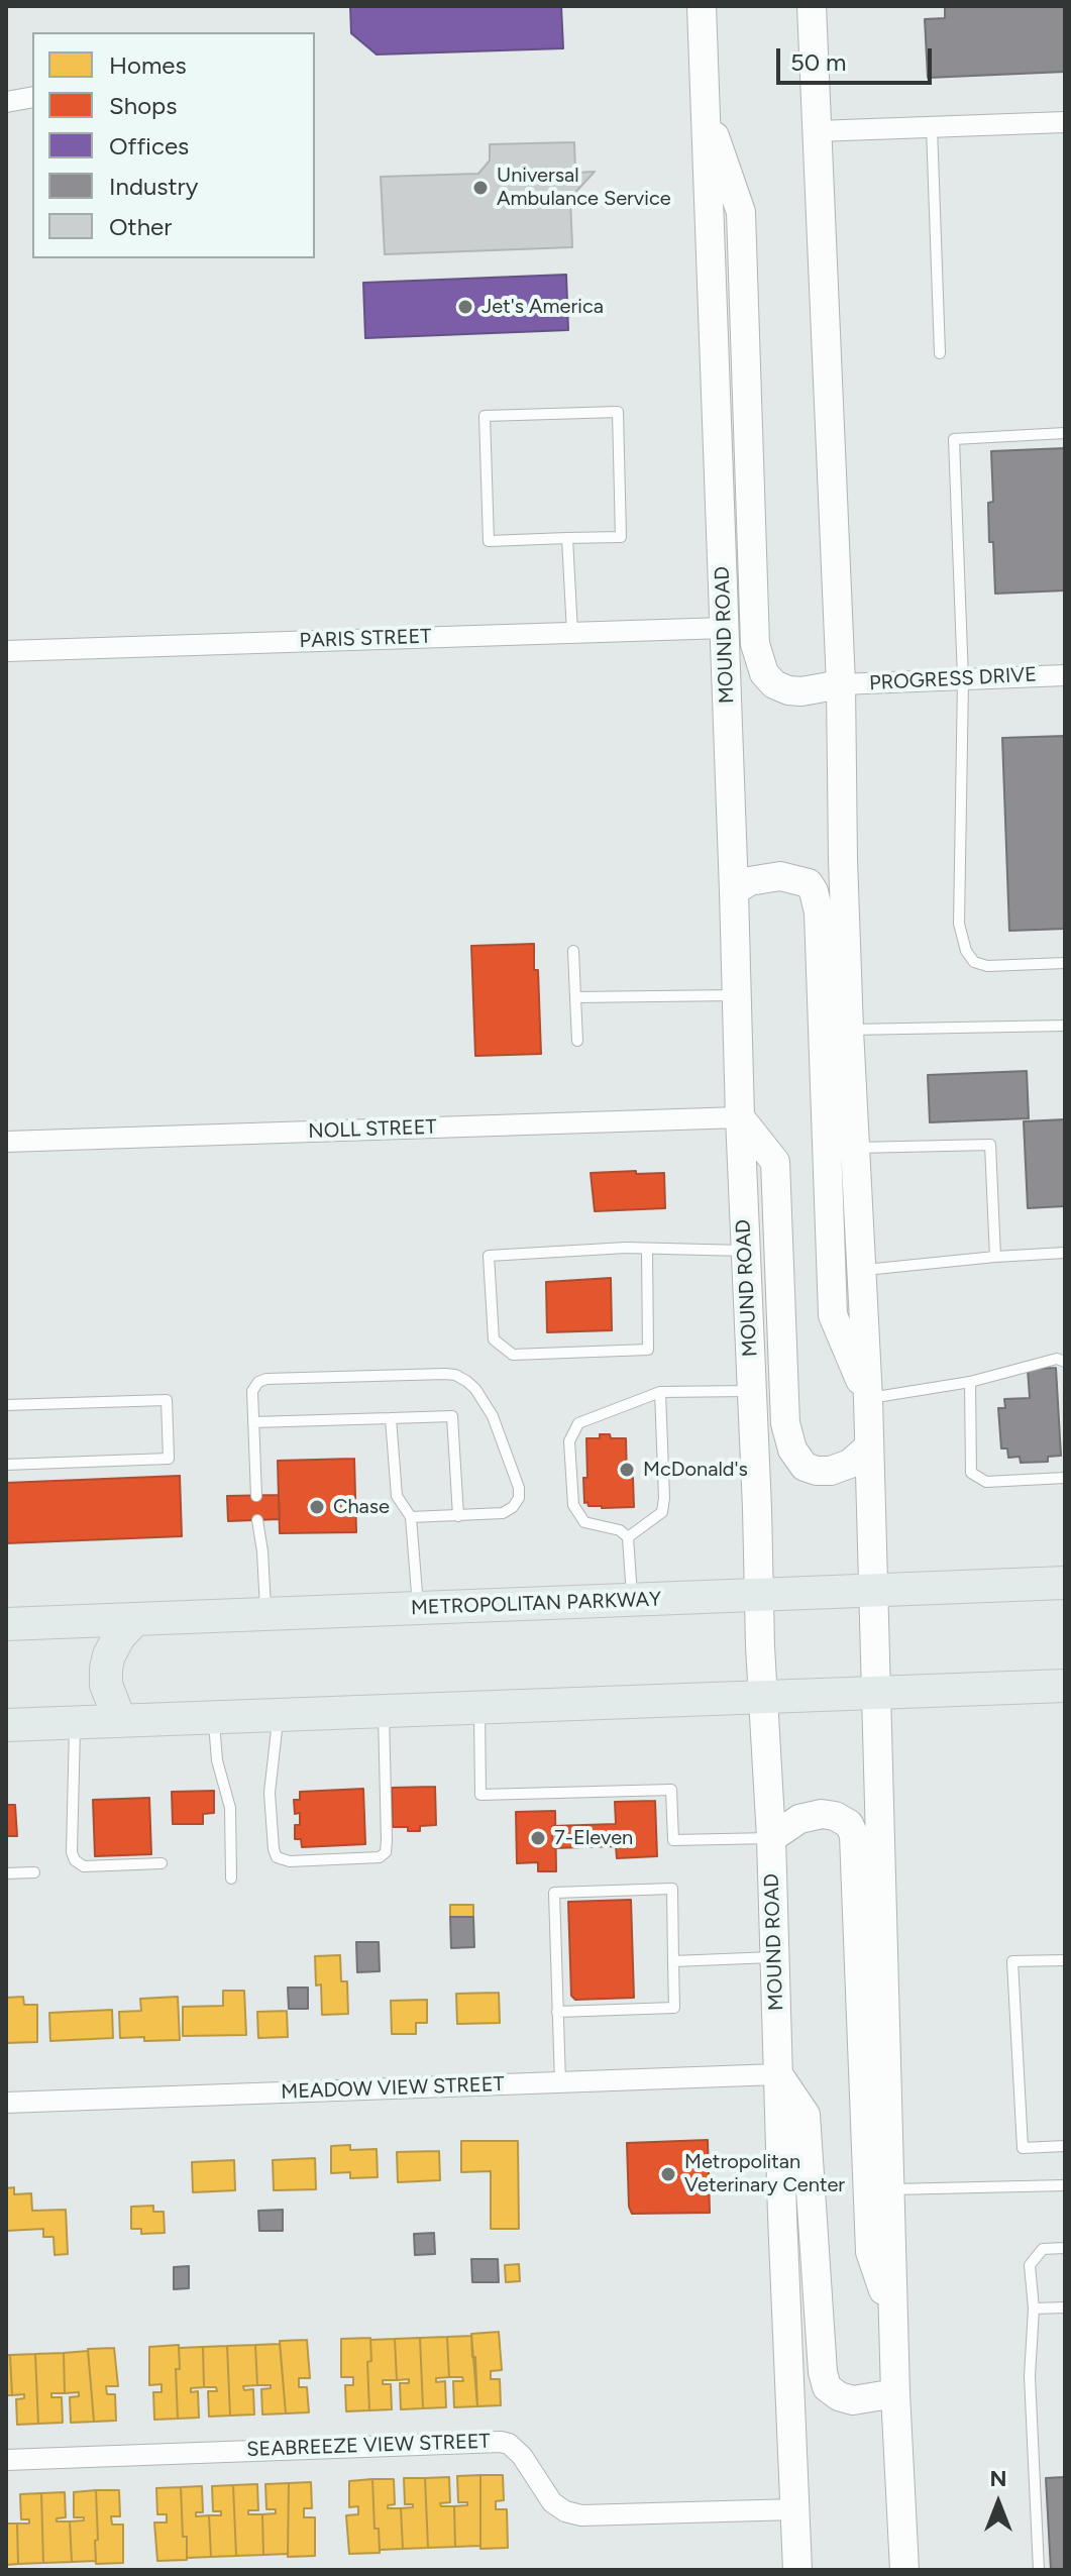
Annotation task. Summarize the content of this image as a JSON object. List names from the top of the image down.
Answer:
{
  "streets": {
    "main road": ["MOUND ROAD", "METROPOLITAN PARKWAY"],
    "street": [
      "PARIS STREET",
      "PROGRESS DRIVE",
      "NOLL STREET",
      "MEADOW VIEW STREET",
      "SEABREEZE VIEW STREET"
    ]
  },
  "crossings": [
    ["MOUND ROAD", "PARIS STREET"],
    ["MOUND ROAD", "NOLL STREET"],
    ["MOUND ROAD", "METROPOLITAN PARKWAY"],
    ["MOUND ROAD", "MEADOW VIEW STREET"],
    ["MOUND ROAD", "SEABREEZE VIEW STREET"]
  ],
  "places": [
    "Universal Ambulance Service",
    "Jet's America",
    "McDonald's",
    "Chase",
    "7-Eleven",
    "Metropolitan Veterinary Center"
  ],
  "legend": [
    "Homes",
    "Shops",
    "Offices",
    "Industry",
    "Other"
  ],
  "scale_bar": "50 m",
  "north": "top"
}
